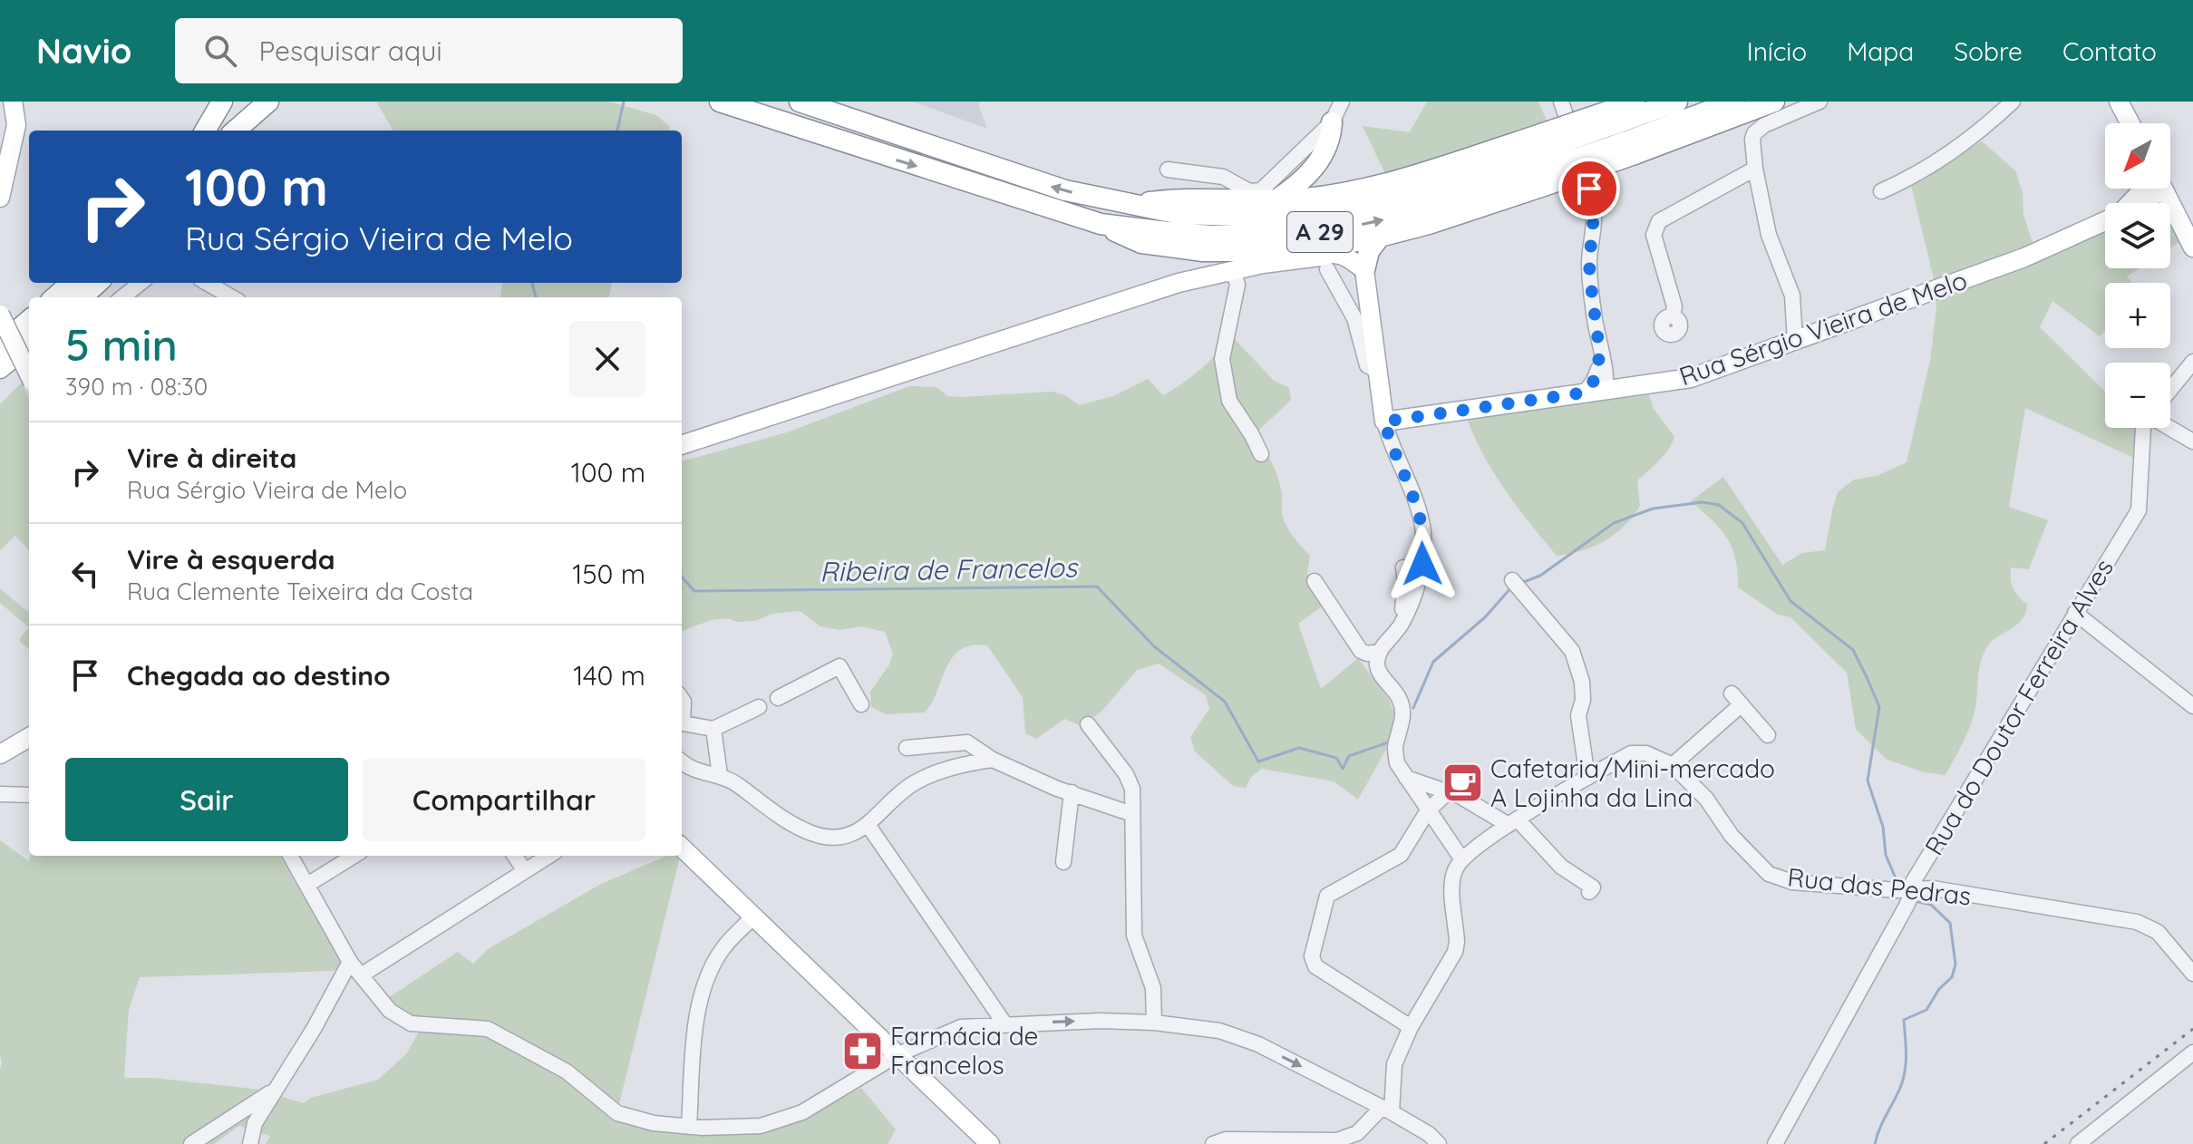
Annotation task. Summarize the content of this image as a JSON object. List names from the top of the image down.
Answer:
{
  "streets": {
    "highway": ["A 29"],
    "main road": ["Rua Sérgio Vieira de Melo"],
    "street": ["Rua do Doutor Ferreira Alves", "Rua das Pedras"]
  },
  "crossings": [
    ["Rua do Doutor Ferreira Alves", "Rua das Pedras"]
  ],
  "water": ["Ribeira de Francelos"],
  "places": {
    "cafe": ["Cafetaria/Mini-mercado A Lojinha da Lina"],
    "pharmacy": ["Farmácia de Francelos"]
  },
  "north": "bottom left",
  "page": {
    "header": "Navio",
    "search": "Pesquisar aqui",
    "nav": [
      "Início",
      "Mapa",
      "Sobre",
      "Contato"
    ],
    "map_buttons": ["+", "−"],
    "turn": ["100 m", "Rua Sérgio Vieira de Melo"],
    "heading": ["5 min", "390 m · 08:30"],
    "list": [
      {
        "name": "Vire à direita",
        "note": "Rua Sérgio Vieira de Melo",
        "value": "100 m"
      },
      {
        "name": "Vire à esquerda",
        "note": "Rua Clemente Teixeira da Costa",
        "value": "150 m"
      },
      {
        "name": "Chegada ao destino",
        "value": "140 m"
      }
    ],
    "buttons": ["Sair", "Compartilhar"]
  }
}
